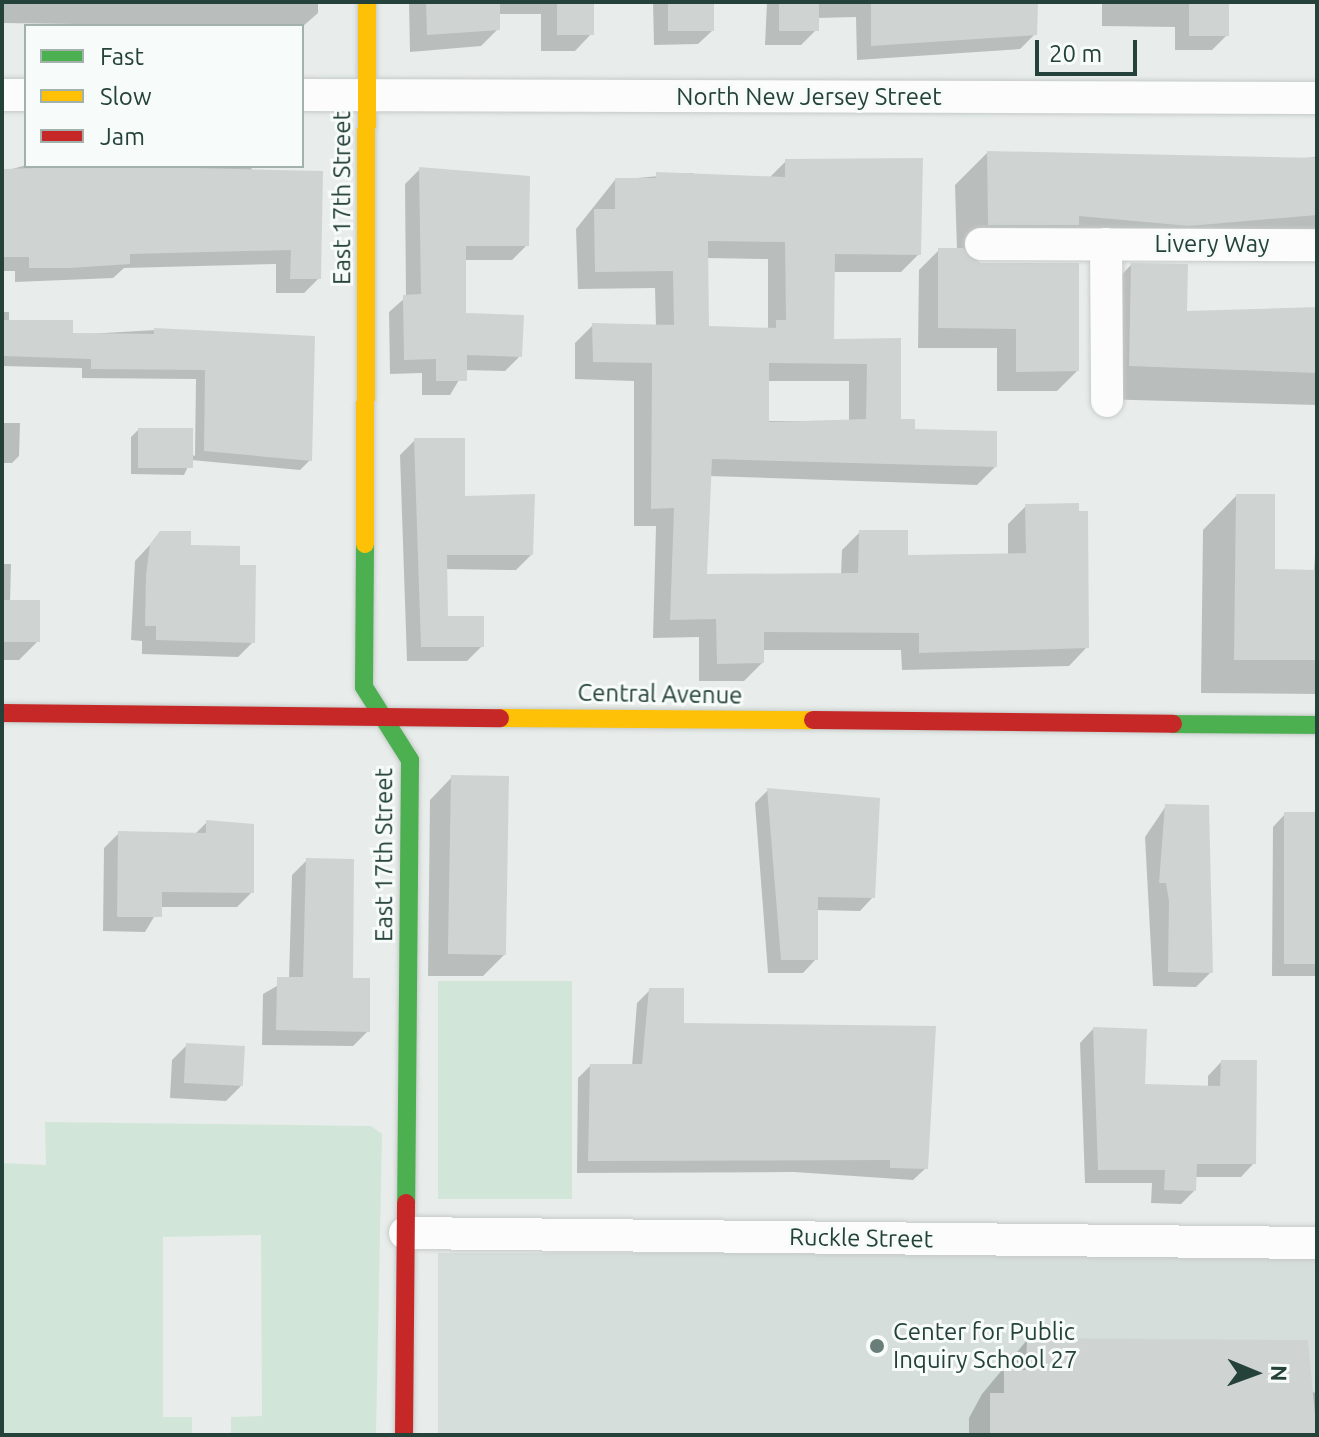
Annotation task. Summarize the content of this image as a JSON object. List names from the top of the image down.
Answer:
{
  "streets": {
    "street": [
      "North New Jersey Street",
      "East 17th Street",
      "Livery Way",
      "Central Avenue",
      "Ruckle Street"
    ]
  },
  "crossings": [
    ["North New Jersey Street", "East 17th Street"],
    ["East 17th Street", "Central Avenue"],
    ["East 17th Street", "Ruckle Street"]
  ],
  "places": ["Center for Public Inquiry School 27"],
  "legend": ["Fast", "Slow", "Jam"],
  "scale_bar": "20 m",
  "north": "right"
}
